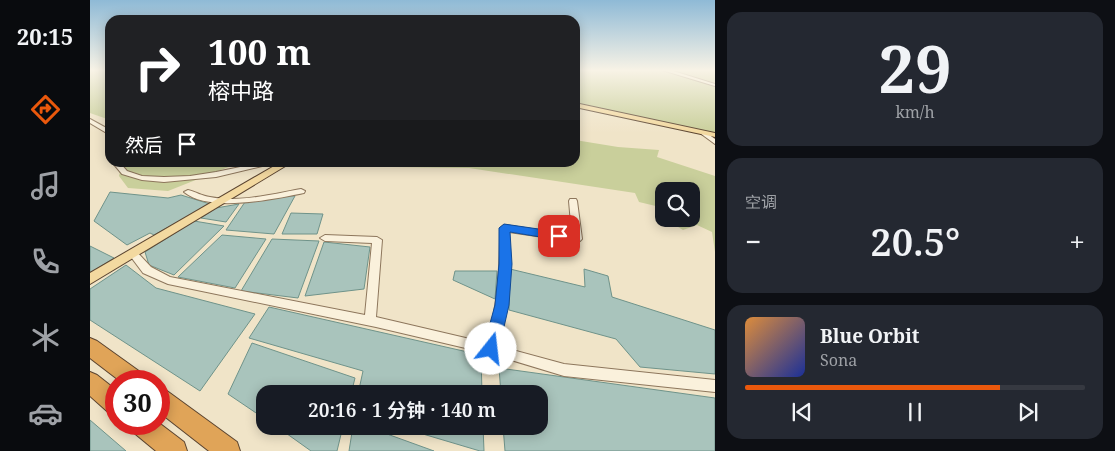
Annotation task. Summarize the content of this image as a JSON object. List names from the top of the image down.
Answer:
{
  "page": {
    "tabs": "20:15",
    "tile": [
      ["29", "km/h"],
      "空调"
    ],
    "turn": ["100 m", "榕中路"],
    "then": "然后",
    "heat": ["−", "20.5°", "+"],
    "song": ["Blue Orbit", "Sona"],
    "limit": "30",
    "trip": "20:16 · 1 分钟 · 140 m"
  }
}
